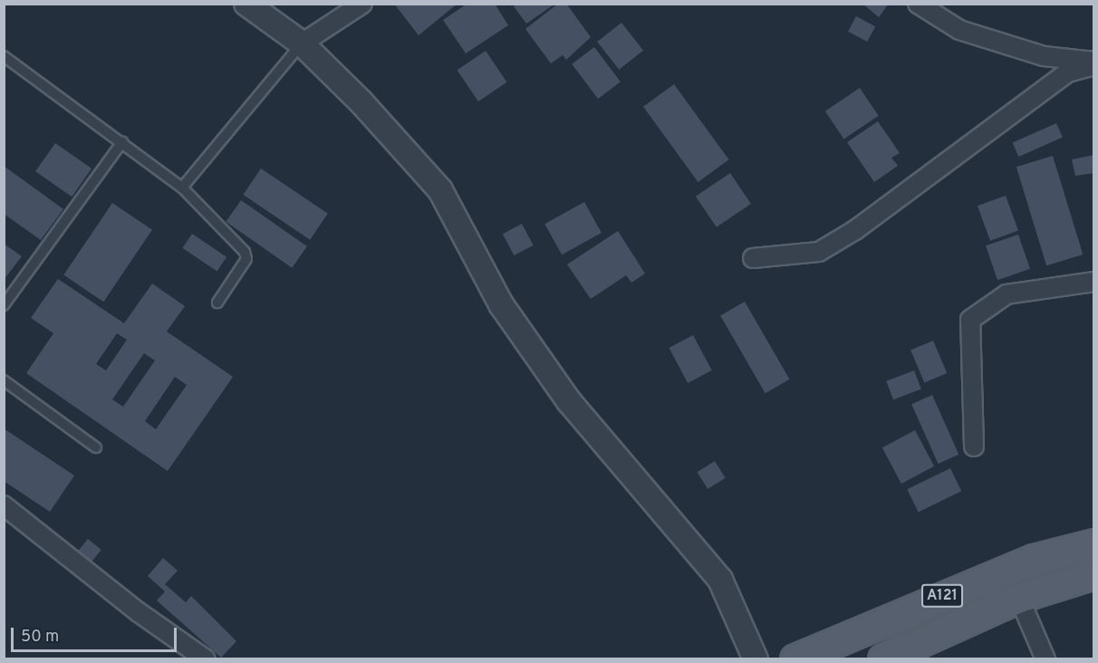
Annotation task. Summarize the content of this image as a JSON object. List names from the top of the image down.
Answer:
{
  "streets": {
    "main road": ["A121"]
  },
  "scale_bar": "50 m"
}
